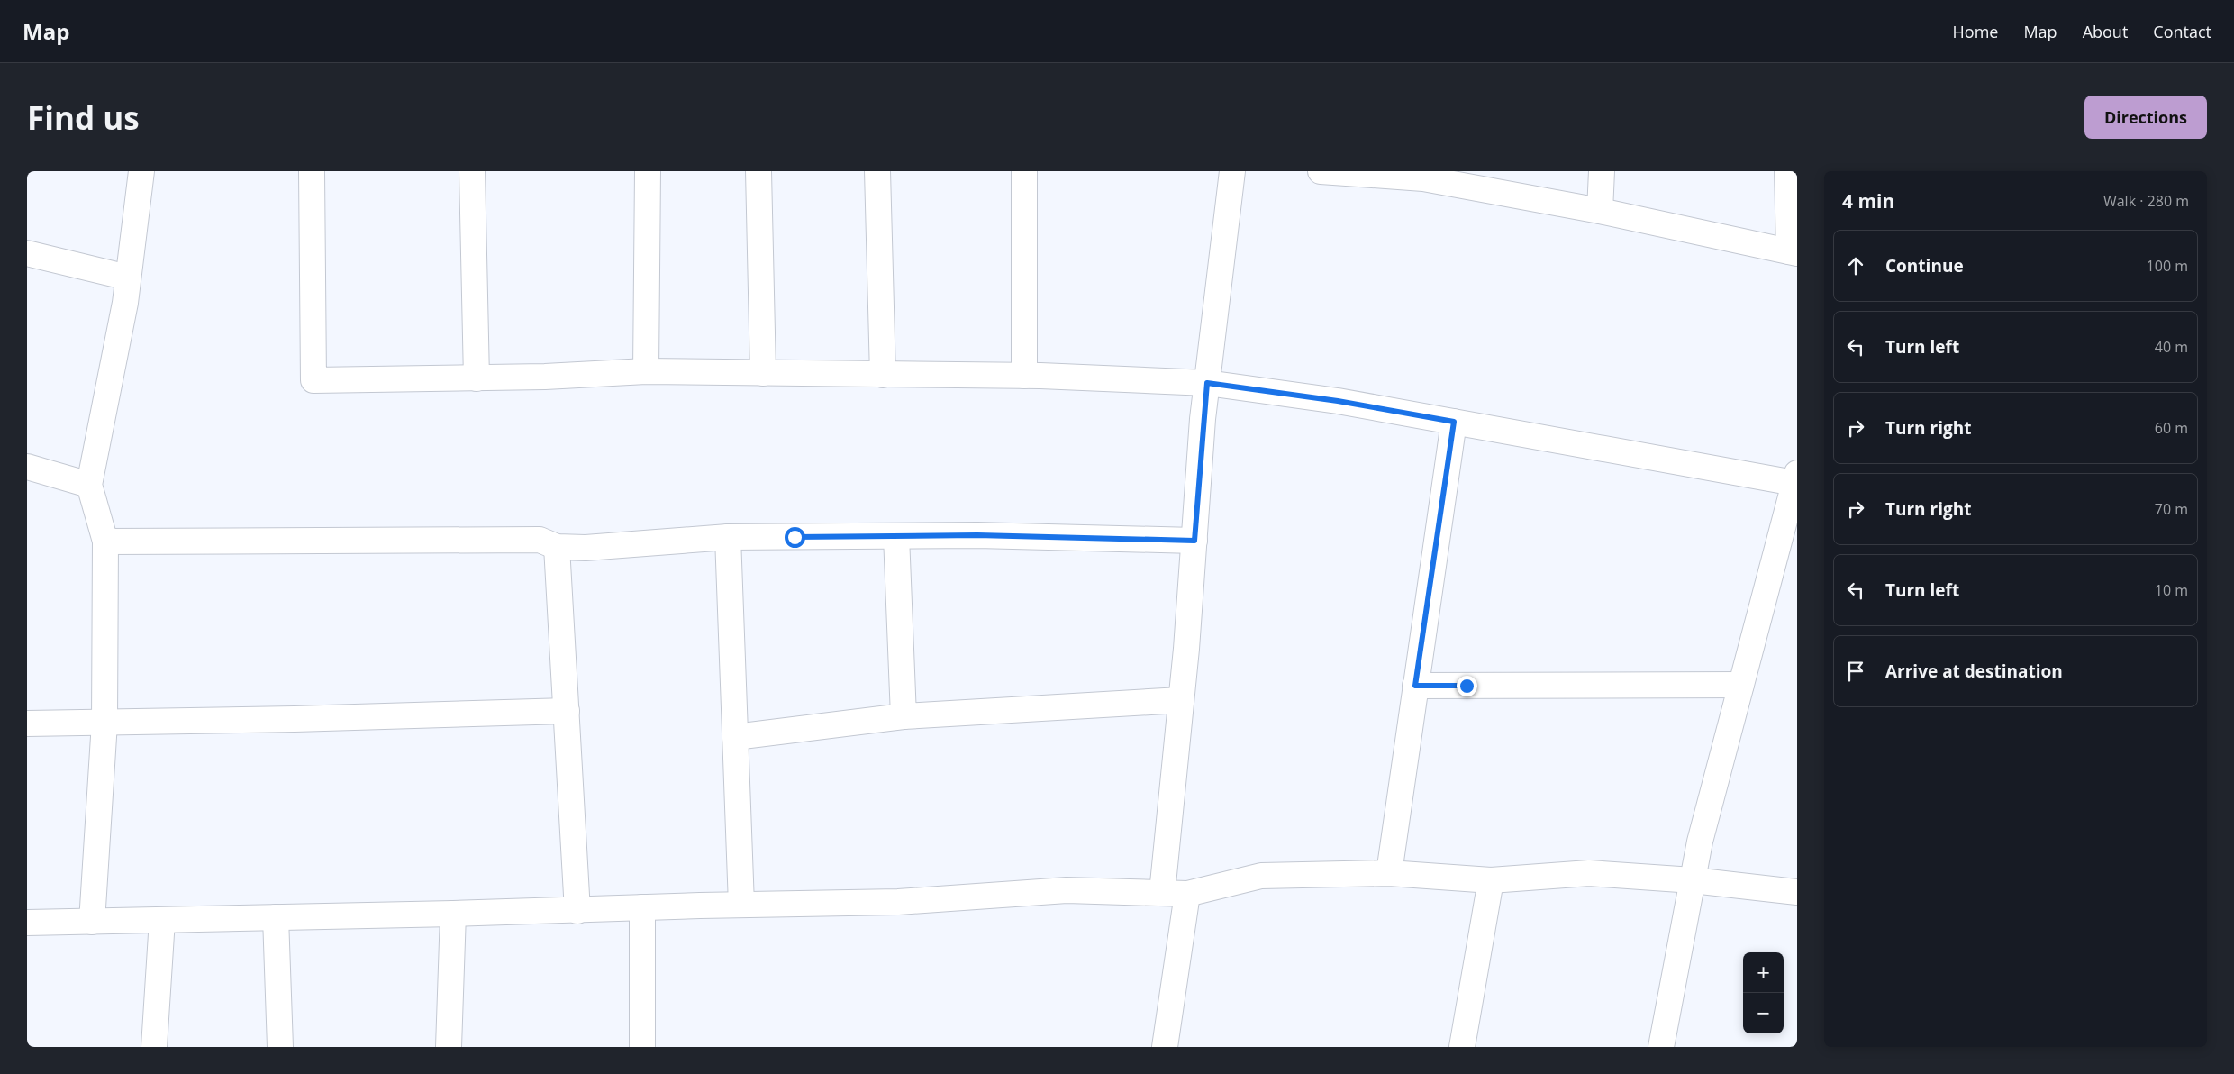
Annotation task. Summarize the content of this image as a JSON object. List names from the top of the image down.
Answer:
{
  "page": {
    "header": "Map",
    "nav": [
      "Home",
      "Map",
      "About",
      "Contact"
    ],
    "buttons": "Directions",
    "title": "Find us",
    "heading": ["4 min", "Walk · 280 m"],
    "list": [
      ["Continue", "100 m"],
      ["Turn left", "40 m"],
      ["Turn right", "60 m"],
      ["Turn right", "70 m"],
      ["Turn left", "10 m"],
      "Arrive at destination"
    ],
    "map_buttons": ["+", "−"]
  }
}
